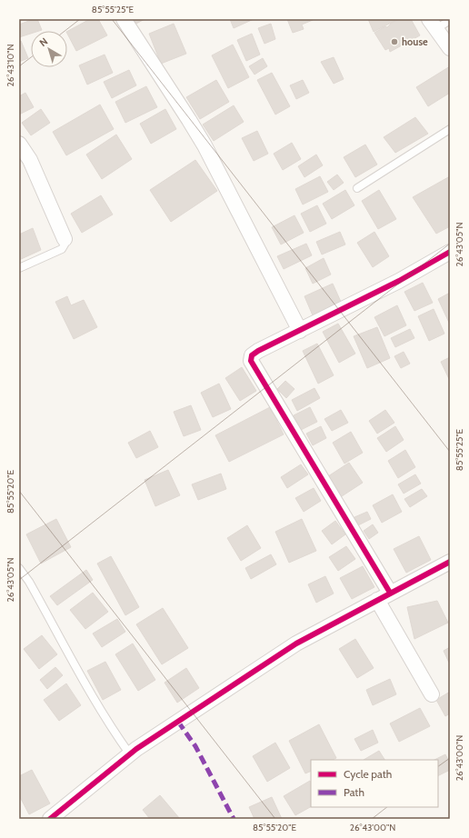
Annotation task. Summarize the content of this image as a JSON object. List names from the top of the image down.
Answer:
{
  "places": ["house"],
  "legend": ["Cycle path", "Path"],
  "north": "top left",
  "coordinates": [
    "85°55'25\"E",
    "26°43'10\"N",
    "26°43'05\"N",
    "85°55'20\"E",
    "26°43'00\"N"
  ]
}
